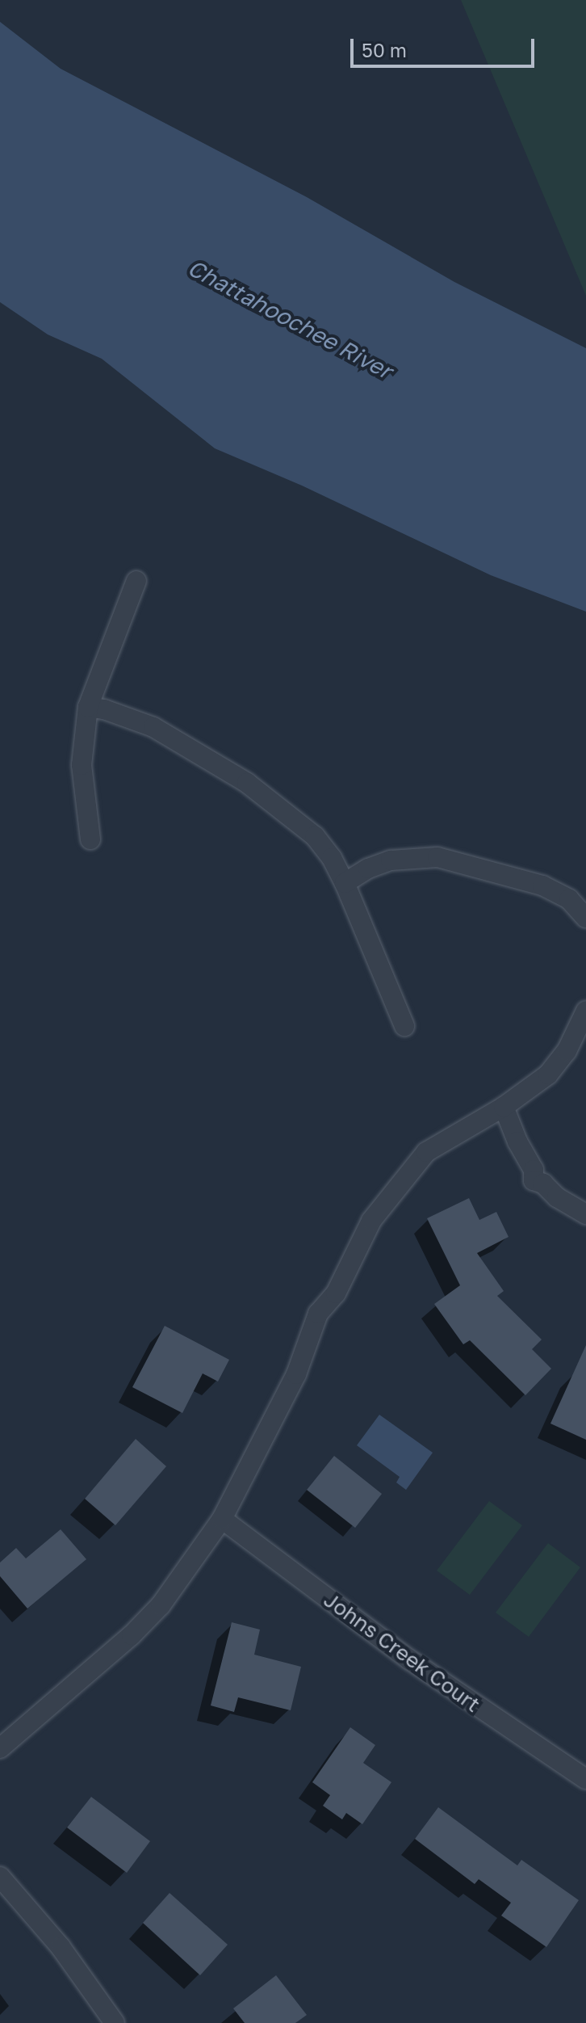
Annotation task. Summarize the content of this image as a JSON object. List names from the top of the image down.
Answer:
{
  "streets": {
    "street": ["Johns Creek Court"]
  },
  "water": ["Chattahoochee River"],
  "scale_bar": "50 m"
}
